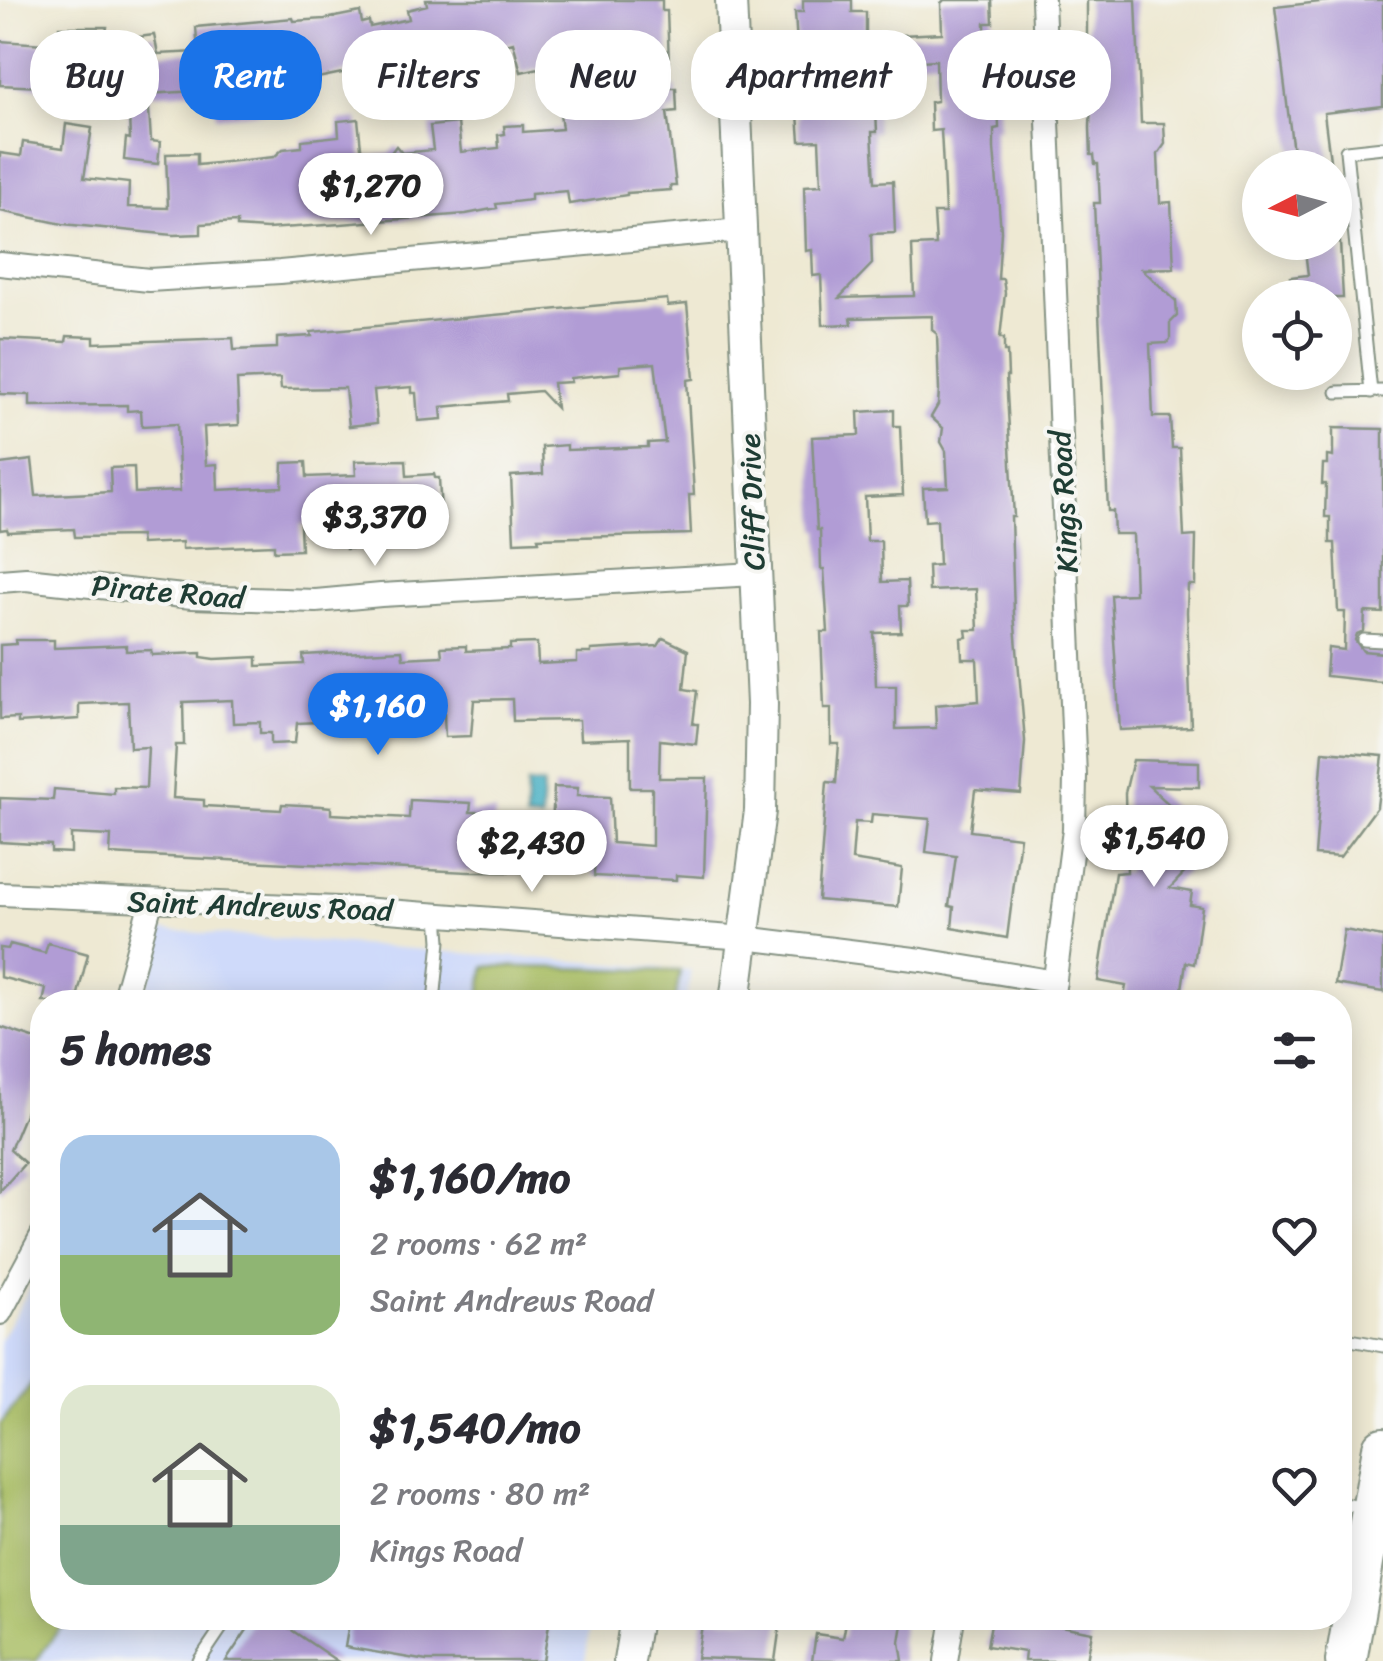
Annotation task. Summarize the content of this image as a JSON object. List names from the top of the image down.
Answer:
{
  "streets": {
    "street": [
      "Cliff Drive",
      "Kings Road",
      "Pirate Road",
      "Saint Andrews Road"
    ]
  },
  "crossings": [
    ["Cliff Drive", "Pirate Road"],
    ["Cliff Drive", "Saint Andrews Road"]
  ],
  "north": "left",
  "page": {
    "chip": [
      "Buy",
      "Rent",
      "Filters",
      "New",
      "Apartment",
      "House"
    ],
    "price": [
      "$1,270",
      "$3,370",
      "$1,160",
      "$1,540",
      "$2,430"
    ],
    "heading": "5 homes",
    "list": [
      {
        "name": "$1,160/mo",
        "note": "2 rooms · 62 m² · Saint Andrews Road"
      },
      {
        "name": "$1,540/mo",
        "note": "2 rooms · 80 m² · Kings Road"
      }
    ]
  }
}
